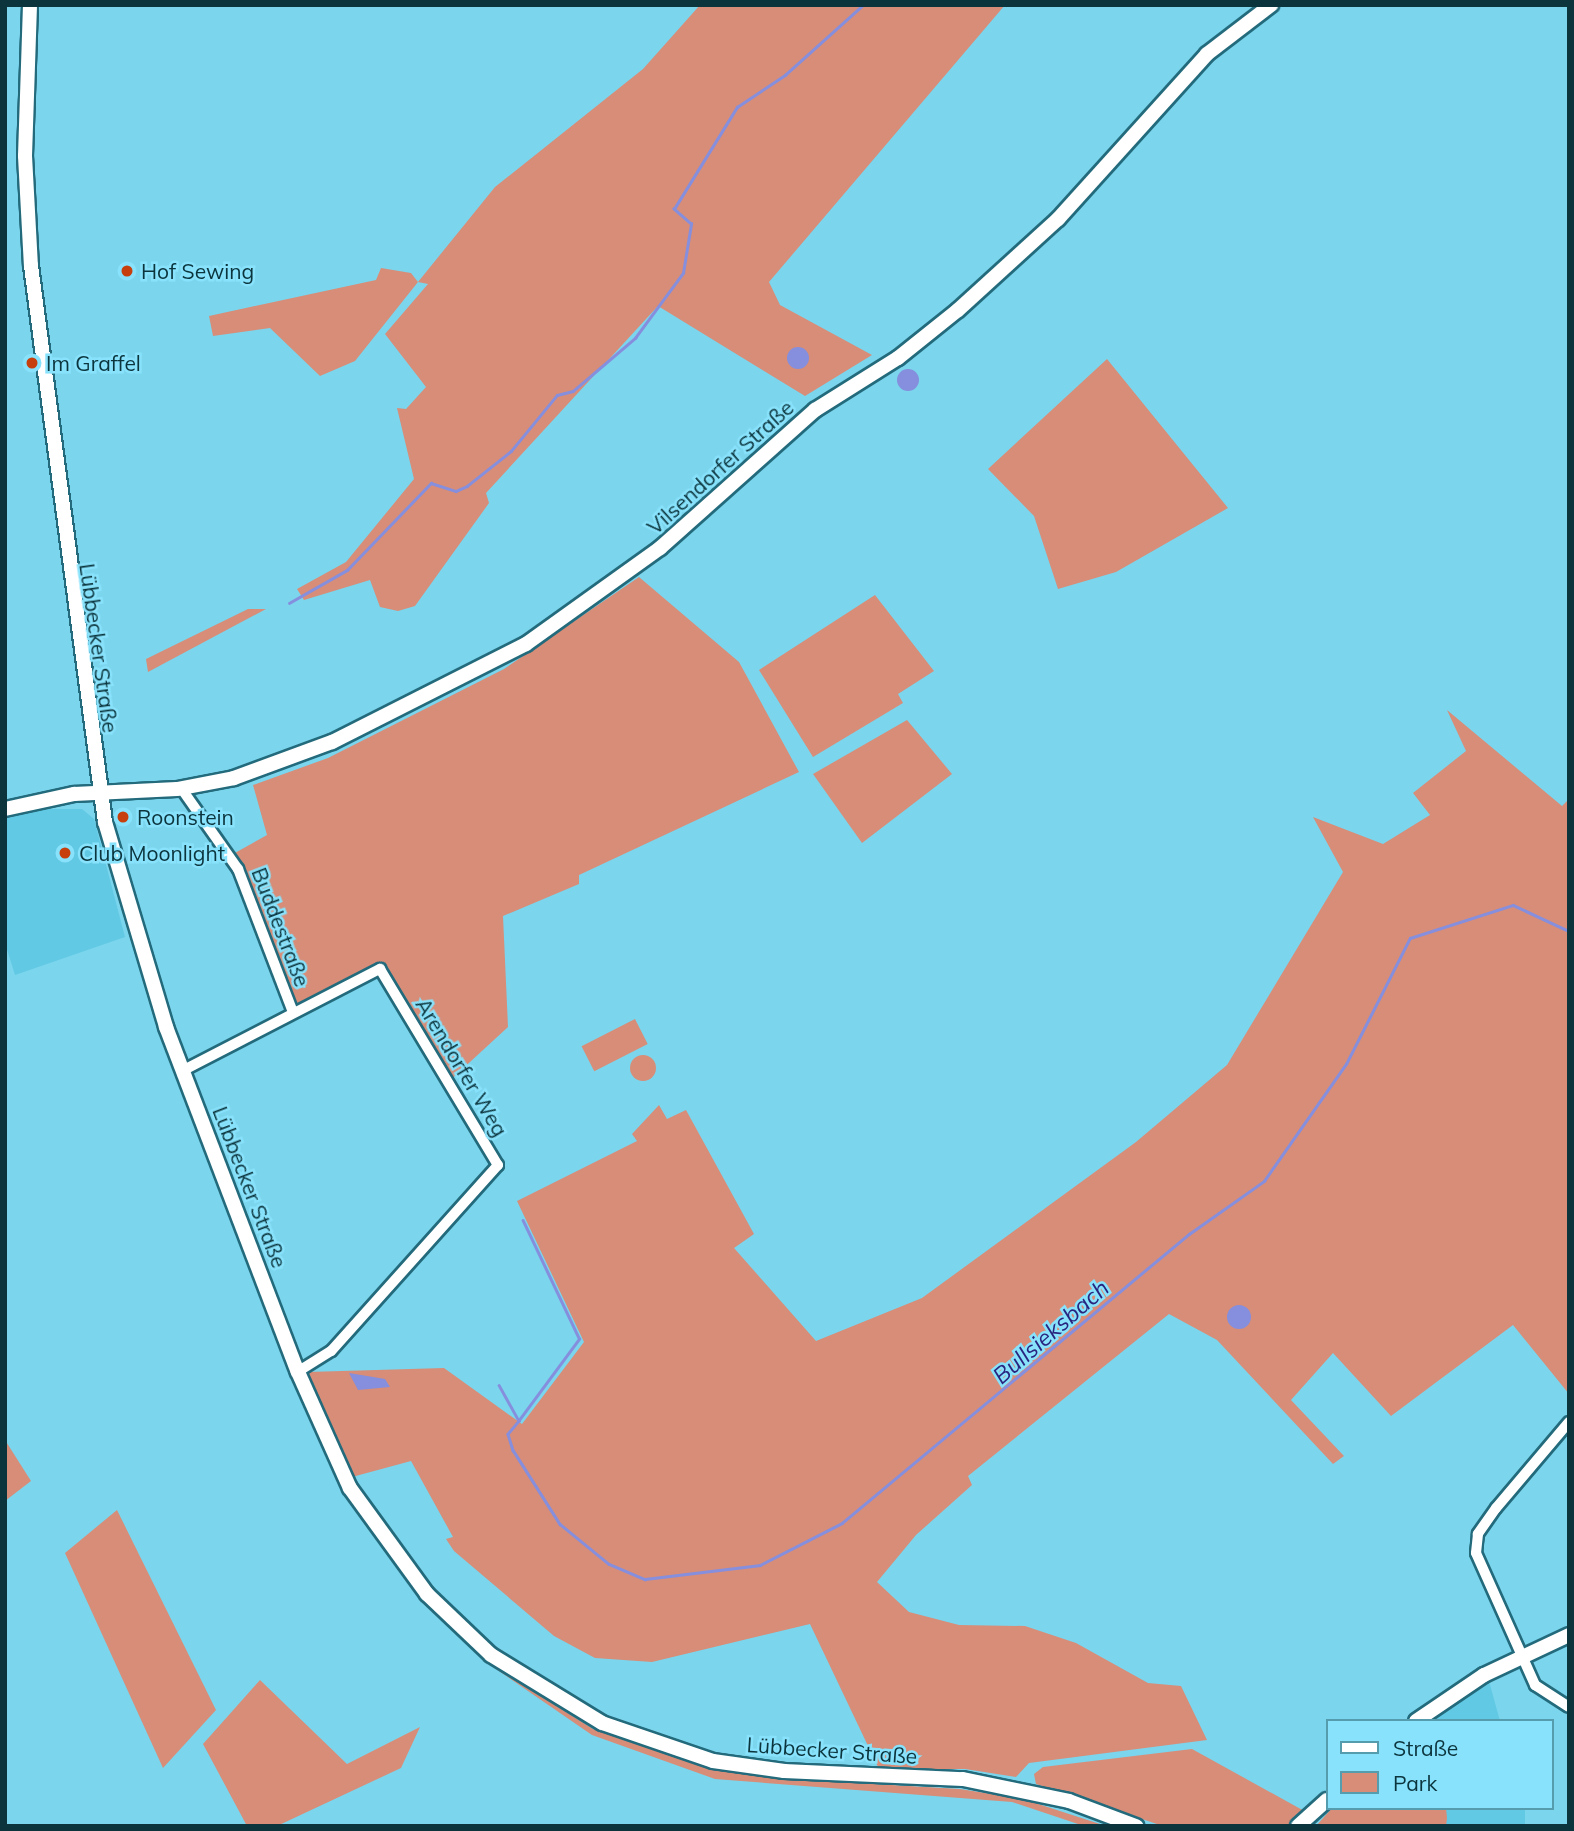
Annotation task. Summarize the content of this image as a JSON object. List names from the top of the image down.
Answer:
{
  "streets": {
    "main road": ["Vilsendorfer Straße", "Lübbecker Straße"],
    "street": ["Buddestraße", "Arendorfer Weg"]
  },
  "crossings": [
    ["Vilsendorfer Straße", "Lübbecker Straße"],
    ["Vilsendorfer Straße", "Buddestraße"],
    ["Lübbecker Straße", "Arendorfer Weg"],
    ["Buddestraße", "Arendorfer Weg"]
  ],
  "water": ["Bullsieksbach"],
  "places": [
    "Hof Sewing",
    "Im Graffel",
    "Roonstein",
    "Club Moonlight"
  ],
  "legend": ["Straße", "Park"]
}
